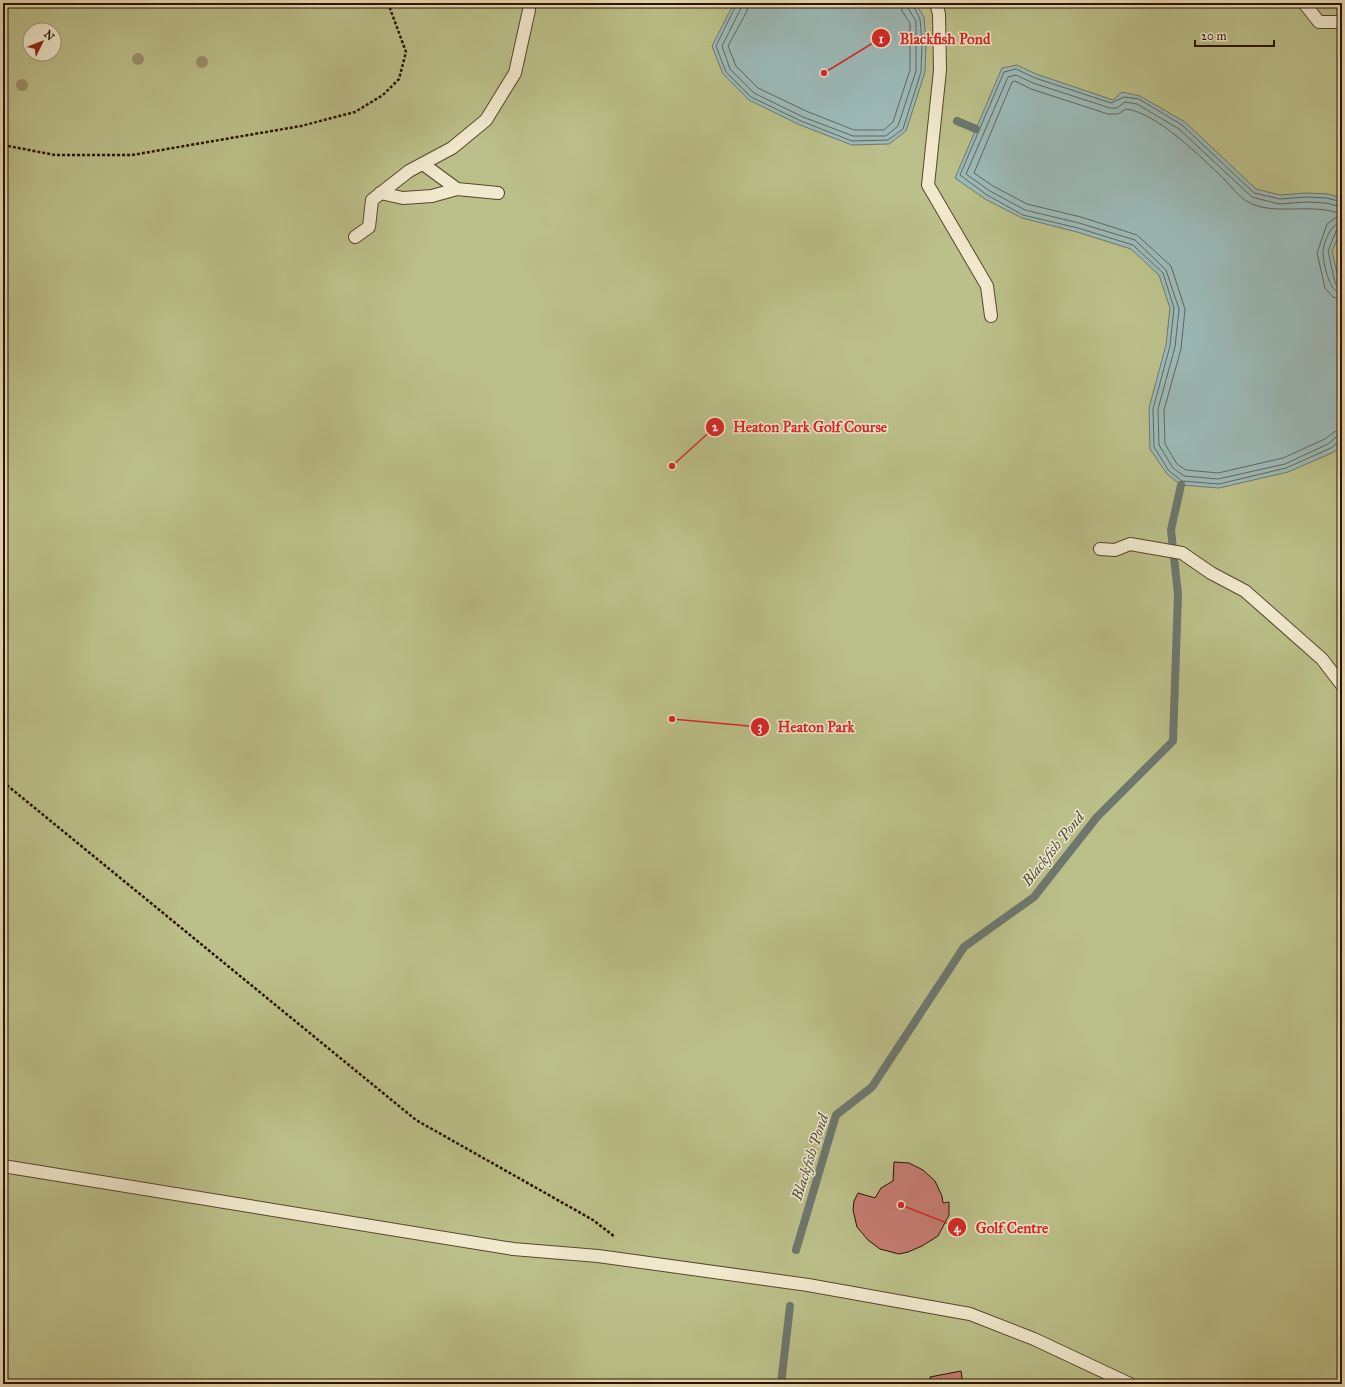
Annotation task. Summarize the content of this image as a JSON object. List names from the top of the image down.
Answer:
{
  "water": ["Blackfish Pond"],
  "places": [
    "Blackfish Pond",
    "Heaton Park Golf Course",
    "Heaton Park",
    "Golf Centre"
  ],
  "scale_bar": "20 m",
  "north": "top right"
}
